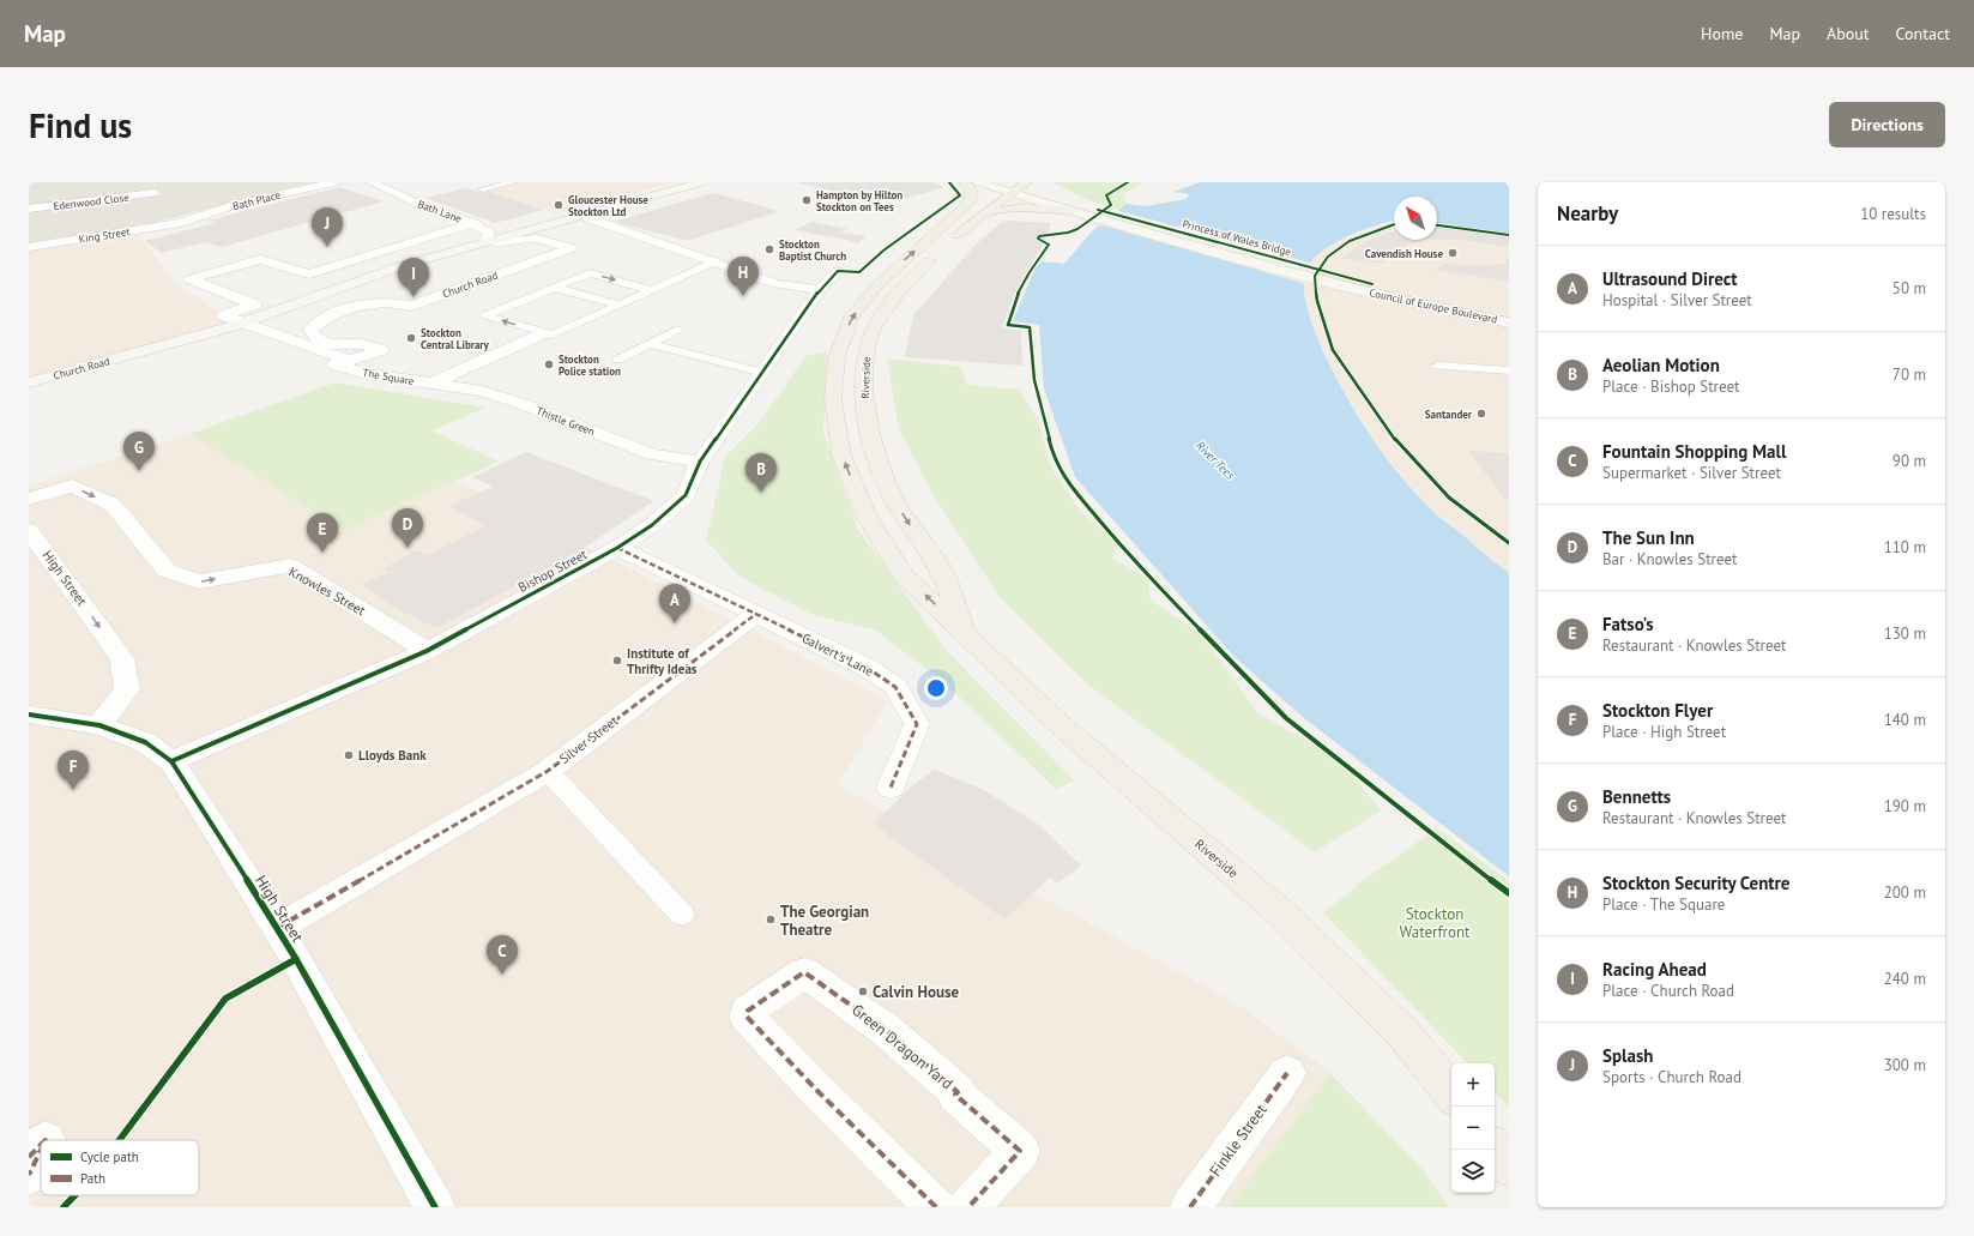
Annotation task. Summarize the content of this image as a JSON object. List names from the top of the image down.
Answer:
{
  "streets": {
    "main road": ["Riverside"],
    "street": [
      "Bath Place",
      "Edenwood Close",
      "Bath Lane",
      "King Street",
      "Princess of Wales Bridge",
      "Church Road",
      "Council of Europe Boulevard",
      "The Square",
      "Thistle Green",
      "Bishop Street",
      "High Street",
      "Knowles Street",
      "Calvert's Lane",
      "Silver Street",
      "Green Dragon Yard",
      "Finkle Street"
    ]
  },
  "crossings": [
    ["Bath Place", "King Street"],
    ["Bath Lane", "Church Road"],
    ["Princess of Wales Bridge", "Council of Europe Boulevard"],
    ["Church Road", "The Square"],
    ["The Square", "Thistle Green"],
    ["Thistle Green", "Bishop Street"],
    ["Bishop Street", "High Street"],
    ["Bishop Street", "Knowles Street"],
    ["High Street", "Silver Street"],
    ["Calvert's Lane", "Silver Street"]
  ],
  "one_way": ["Knowles Street"],
  "water": ["River Tees"],
  "parks": ["Stockton Waterfront"],
  "places": [
    "Hampton by Hilton Stockton on Tees",
    "Gloucester House Stockton Ltd",
    "Stockton Baptist Church",
    "Cavendish House",
    "Stockton Central Library",
    "Stockton Police station",
    "Santander",
    "Institute of Thrifty Ideas",
    "Lloyds Bank",
    "The Georgian Theatre",
    "Calvin House"
  ],
  "legend": ["Cycle path", "Path"],
  "north": "top left",
  "page": {
    "header": "Map",
    "nav": [
      "Home",
      "Map",
      "About",
      "Contact"
    ],
    "buttons": "Directions",
    "title": "Find us",
    "heading": ["Nearby", "10 results"],
    "pins": [
      "J",
      "H",
      "I",
      "G",
      "B",
      "D",
      "E",
      "A",
      "F",
      "C"
    ],
    "list": [
      {
        "mark": "A",
        "name": "Ultrasound Direct",
        "note": "Hospital · Silver Street",
        "value": "50 m"
      },
      {
        "mark": "B",
        "name": "Aeolian Motion",
        "note": "Place · Bishop Street",
        "value": "70 m"
      },
      {
        "mark": "C",
        "name": "Fountain Shopping Mall",
        "note": "Supermarket · Silver Street",
        "value": "90 m"
      },
      {
        "mark": "D",
        "name": "The Sun Inn",
        "note": "Bar · Knowles Street",
        "value": "110 m"
      },
      {
        "mark": "E",
        "name": "Fatso's",
        "note": "Restaurant · Knowles Street",
        "value": "130 m"
      },
      {
        "mark": "F",
        "name": "Stockton Flyer",
        "note": "Place · High Street",
        "value": "140 m"
      },
      {
        "mark": "G",
        "name": "Bennetts",
        "note": "Restaurant · Knowles Street",
        "value": "190 m"
      },
      {
        "mark": "H",
        "name": "Stockton Security Centre",
        "note": "Place · The Square",
        "value": "200 m"
      },
      {
        "mark": "I",
        "name": "Racing Ahead",
        "note": "Place · Church Road",
        "value": "240 m"
      },
      {
        "mark": "J",
        "name": "Splash",
        "note": "Sports · Church Road",
        "value": "300 m"
      }
    ],
    "map_buttons": ["+", "−"]
  }
}
